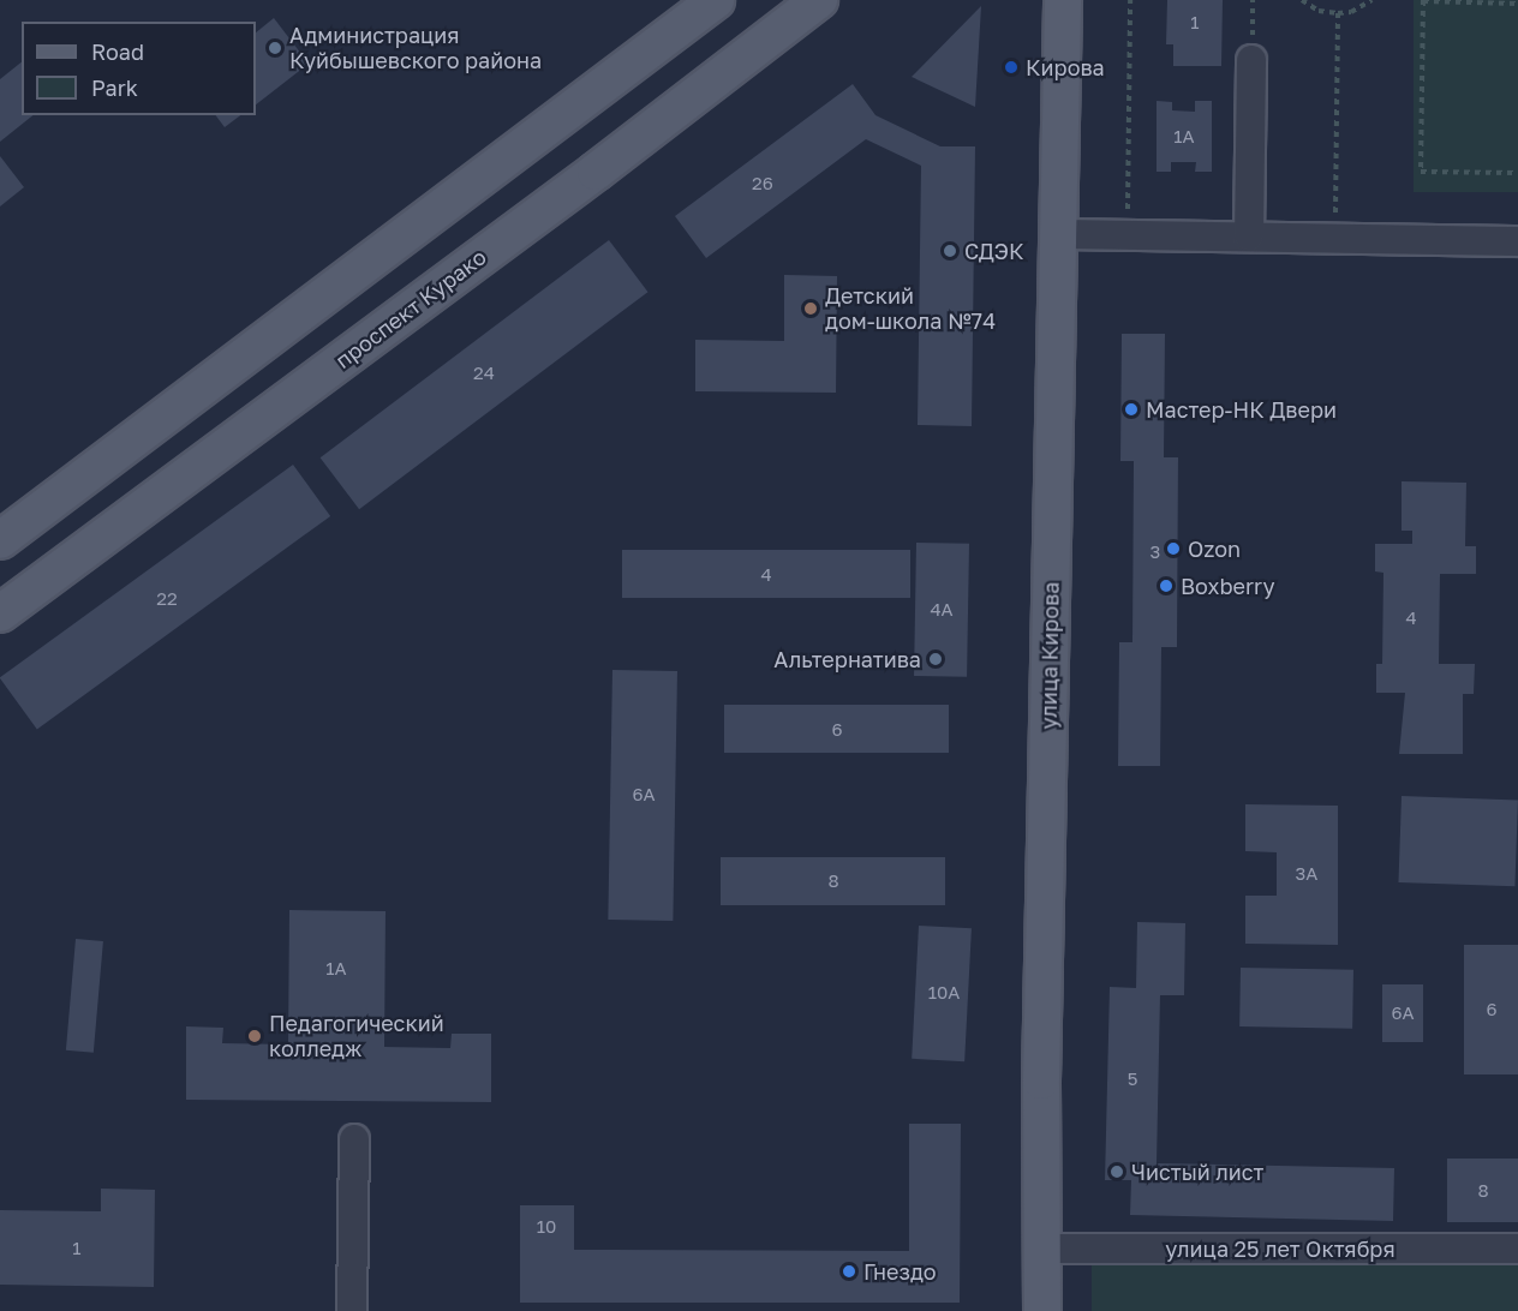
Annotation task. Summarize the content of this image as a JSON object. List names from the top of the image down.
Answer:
{
  "streets": {
    "main road": ["проспект Курако", "улица Кирова"],
    "street": ["улица 25 лет Октября"]
  },
  "crossings": [
    ["улица Кирова", "улица 25 лет Октября"]
  ],
  "places": [
    "Администрация Куйбышевского района",
    "Кирова",
    "СДЭК",
    "Детский дом-школа №74",
    "Мастер-НК Двери",
    "Ozon",
    "Boxberry",
    "Альтернатива",
    "Педагогический колледж",
    "Чистый лист",
    "Гнездо"
  ],
  "house_numbers": [
    "1",
    "1А",
    "26",
    "24",
    "3",
    "4",
    "22",
    "4А",
    "4",
    "6",
    "6А",
    "3А",
    "8",
    "1А",
    "10А",
    "6",
    "6А",
    "5",
    "8",
    "10",
    "1"
  ],
  "legend": ["Road", "Park"]
}
